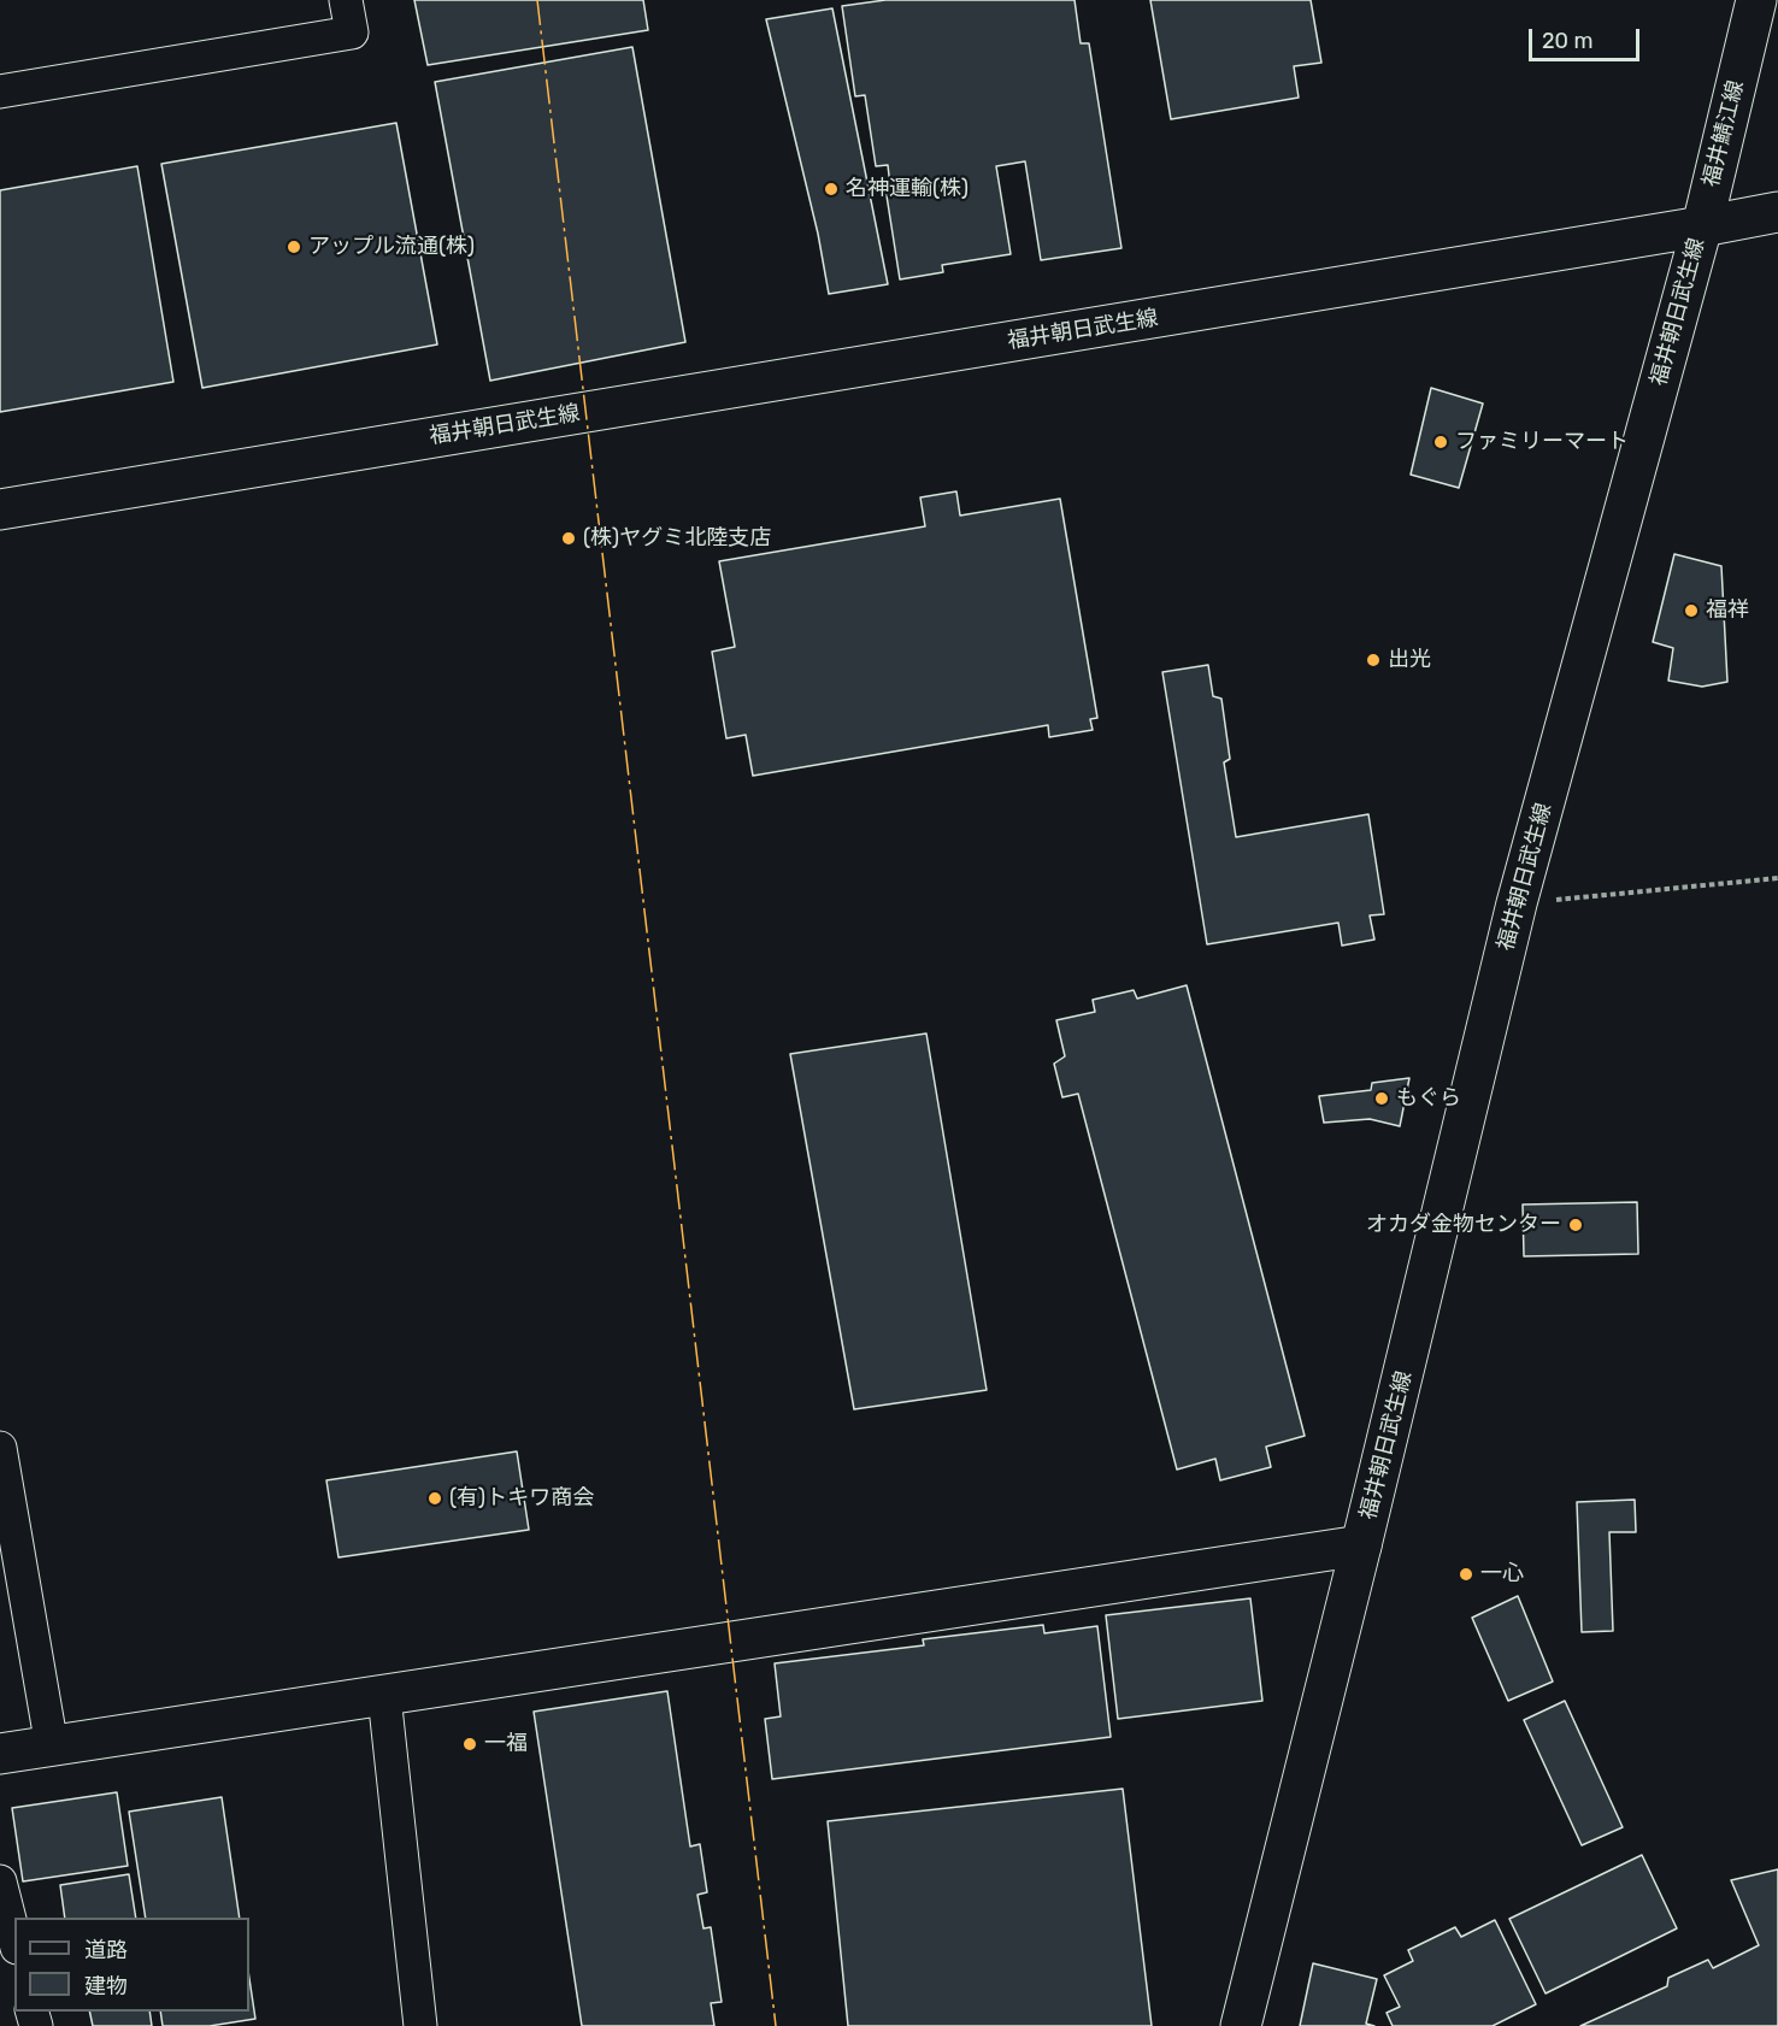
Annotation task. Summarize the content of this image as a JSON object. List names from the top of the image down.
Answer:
{
  "streets": {
    "main road": ["福井鯖江線", "福井朝日武生線"]
  },
  "crossings": [
    ["福井鯖江線", "福井朝日武生線"]
  ],
  "places": [
    "名神運輸(株)",
    "アップル流通(株)",
    "ファミリーマート",
    "(株)ヤグミ北陸支店",
    "福祥",
    "出光",
    "もぐら",
    "オカダ金物センター",
    "(有)トキワ商会",
    "一心",
    "一福"
  ],
  "legend": ["道路", "建物"],
  "scale_bar": "20 m"
}
